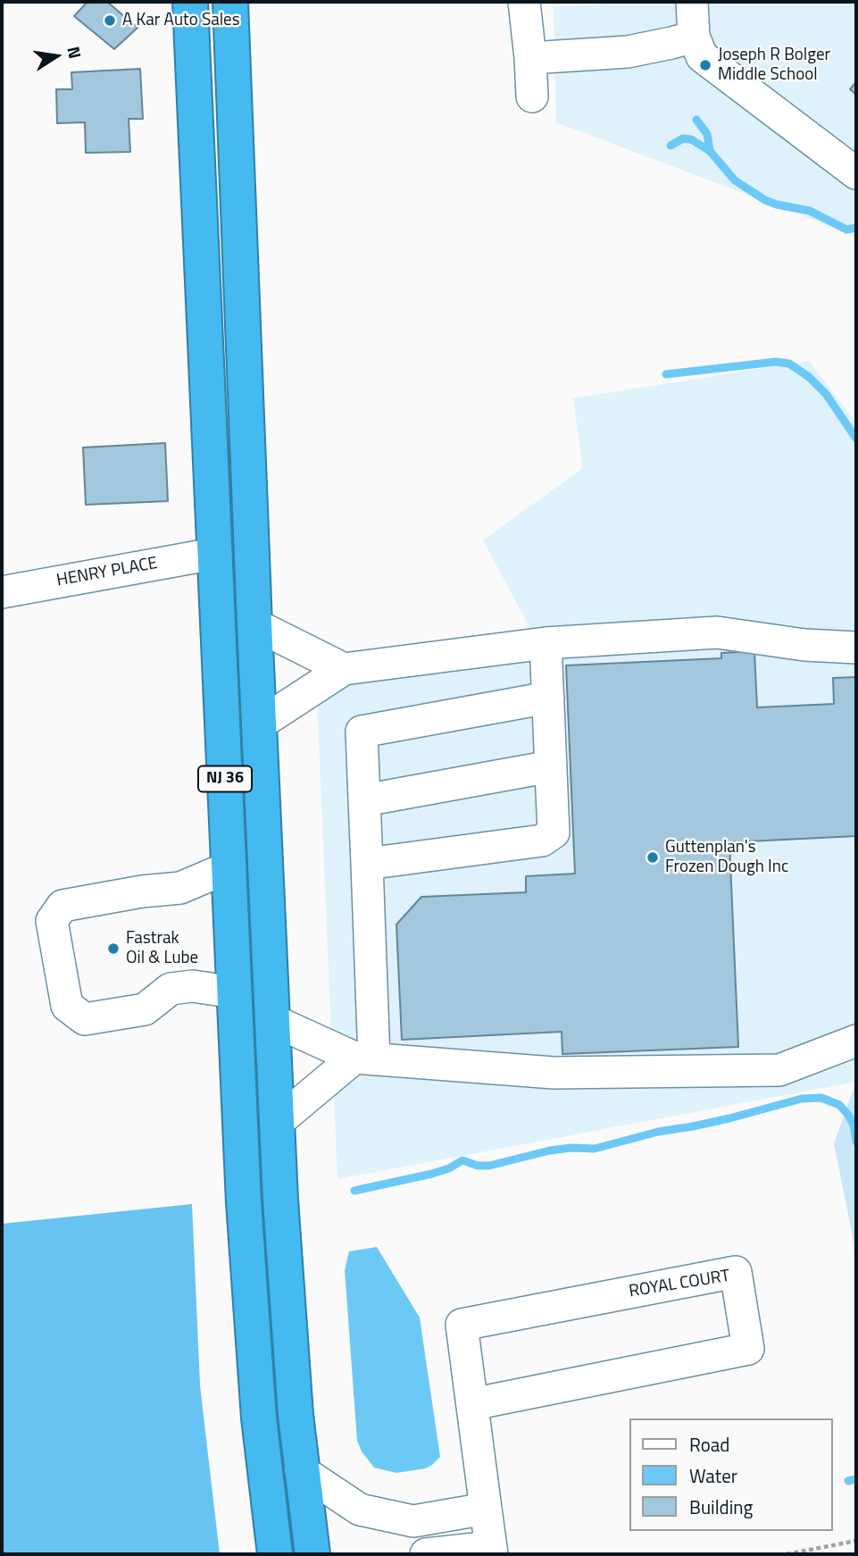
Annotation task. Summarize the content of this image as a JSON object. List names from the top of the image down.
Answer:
{
  "streets": {
    "highway": ["NJ 36"],
    "street": ["HENRY PLACE", "ROYAL COURT"]
  },
  "crossings": [
    ["HENRY PLACE", "NJ 36"]
  ],
  "places": [
    "A Kar Auto Sales",
    "Joseph R Bolger Middle School",
    "Guttenplan's Frozen Dough Inc",
    "Fastrak Oil & Lube"
  ],
  "legend": ["Road", "Water", "Building"],
  "north": "right"
}
